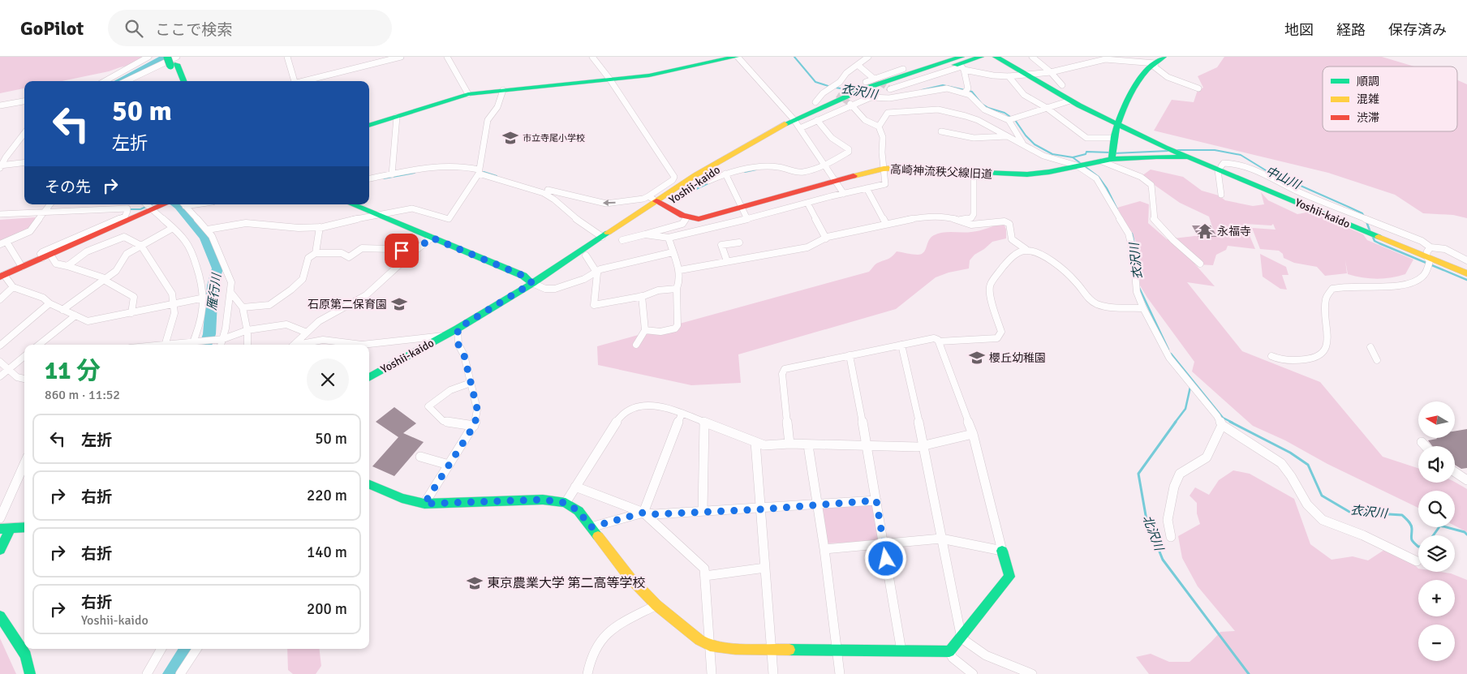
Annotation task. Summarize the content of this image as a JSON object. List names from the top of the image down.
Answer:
{
  "streets": {
    "main road": ["高崎神流秩父線旧道", "Yoshii-kaido"]
  },
  "crossings": [
    ["高崎神流秩父線旧道", "Yoshii-kaido"]
  ],
  "water": [
    "衣沢川",
    "中山川",
    "雁行川",
    "北沢川"
  ],
  "places": {
    "school or university": [
      "市立寺尾小学校",
      "石原第二保育園",
      "櫻丘幼稚園",
      "東京農業大学 第二高等学校"
    ],
    "temple": ["永福寺"]
  },
  "legend": ["順調", "混雑", "渋滞"],
  "north": "left",
  "page": {
    "header": "GoPilot",
    "search": "ここで検索",
    "nav": ["地図", "経路", "保存済み"],
    "turn": ["50 m", "左折"],
    "then": "その先",
    "heading": ["11 分", "860 m · 11:52"],
    "map_buttons": ["+", "−"],
    "list": [
      {
        "name": "左折",
        "value": "50 m"
      },
      {
        "name": "右折",
        "value": "220 m"
      },
      {
        "name": "右折",
        "value": "140 m"
      },
      {
        "name": "右折",
        "note": "Yoshii-kaido",
        "value": "200 m"
      }
    ]
  }
}
